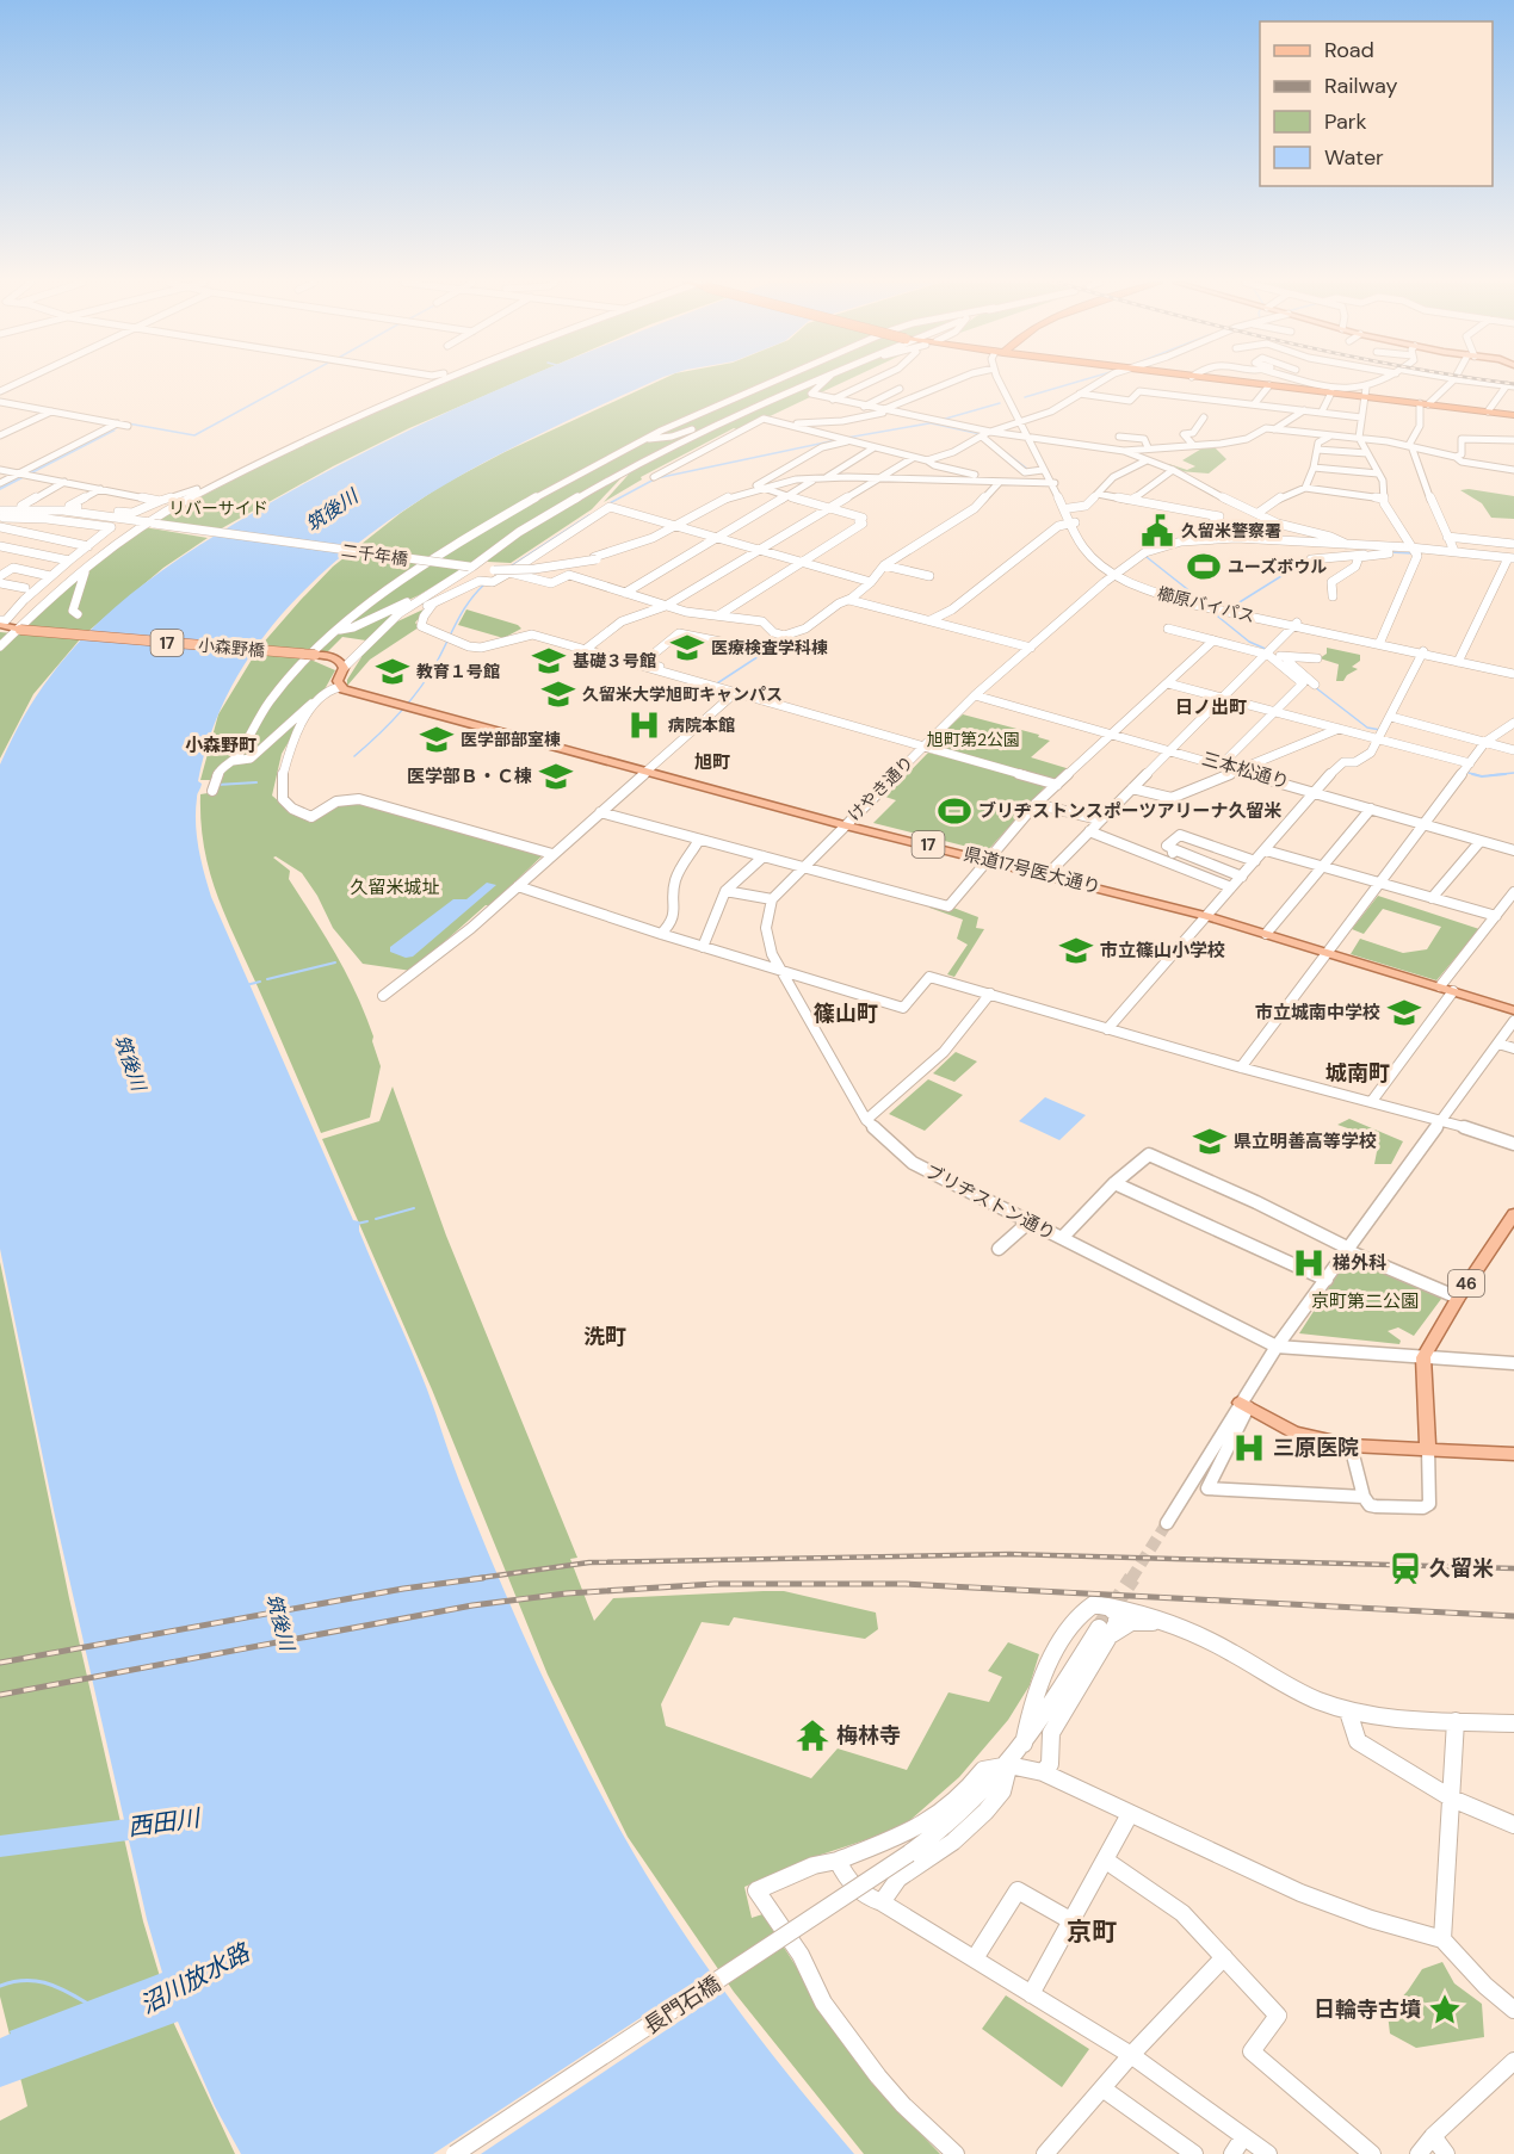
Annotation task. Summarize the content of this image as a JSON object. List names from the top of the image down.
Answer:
{
  "streets": {
    "main road": [
      "17",
      "小森野橋",
      "県道17号医大通り",
      "46"
    ],
    "street": [
      "二千年橋",
      "櫛原バイパス",
      "三本松通り",
      "けやき通り",
      "ブリヂストン通り",
      "長門石橋"
    ]
  },
  "crossings": [
    ["櫛原バイパス", "けやき通り"],
    ["17", "小森野橋"],
    ["三本松通り", "けやき通り"],
    ["けやき通り", "県道17号医大通り"]
  ],
  "districts": [
    "日ノ出町",
    "小森野町",
    "旭町",
    "篠山町",
    "城南町",
    "洗町",
    "京町"
  ],
  "water": ["筑後川", "西田川", "沼川放水路"],
  "parks": [
    "リバーサイド",
    "旭町第2公園",
    "久留米城址",
    "京町第二公園"
  ],
  "places": {
    "public building": ["久留米警察署"],
    "sports": ["ユーズボウル", "ブリヂストンスポーツアリーナ久留米"],
    "school or university": [
      "医療検査学科棟",
      "基礎３号館",
      "教育１号館",
      "久留米大学旭町キャンパス",
      "医学部部室棟",
      "医学部Ｂ・Ｃ棟",
      "市立篠山小学校",
      "市立城南中学校",
      "県立明善高等学校"
    ],
    "hospital": ["病院本館", "梯外科", "三原医院"],
    "station": ["久留米"],
    "temple": ["梅林寺"],
    "place": ["日輪寺古墳"]
  },
  "legend": [
    "Road",
    "Railway",
    "Park",
    "Water"
  ]
}
